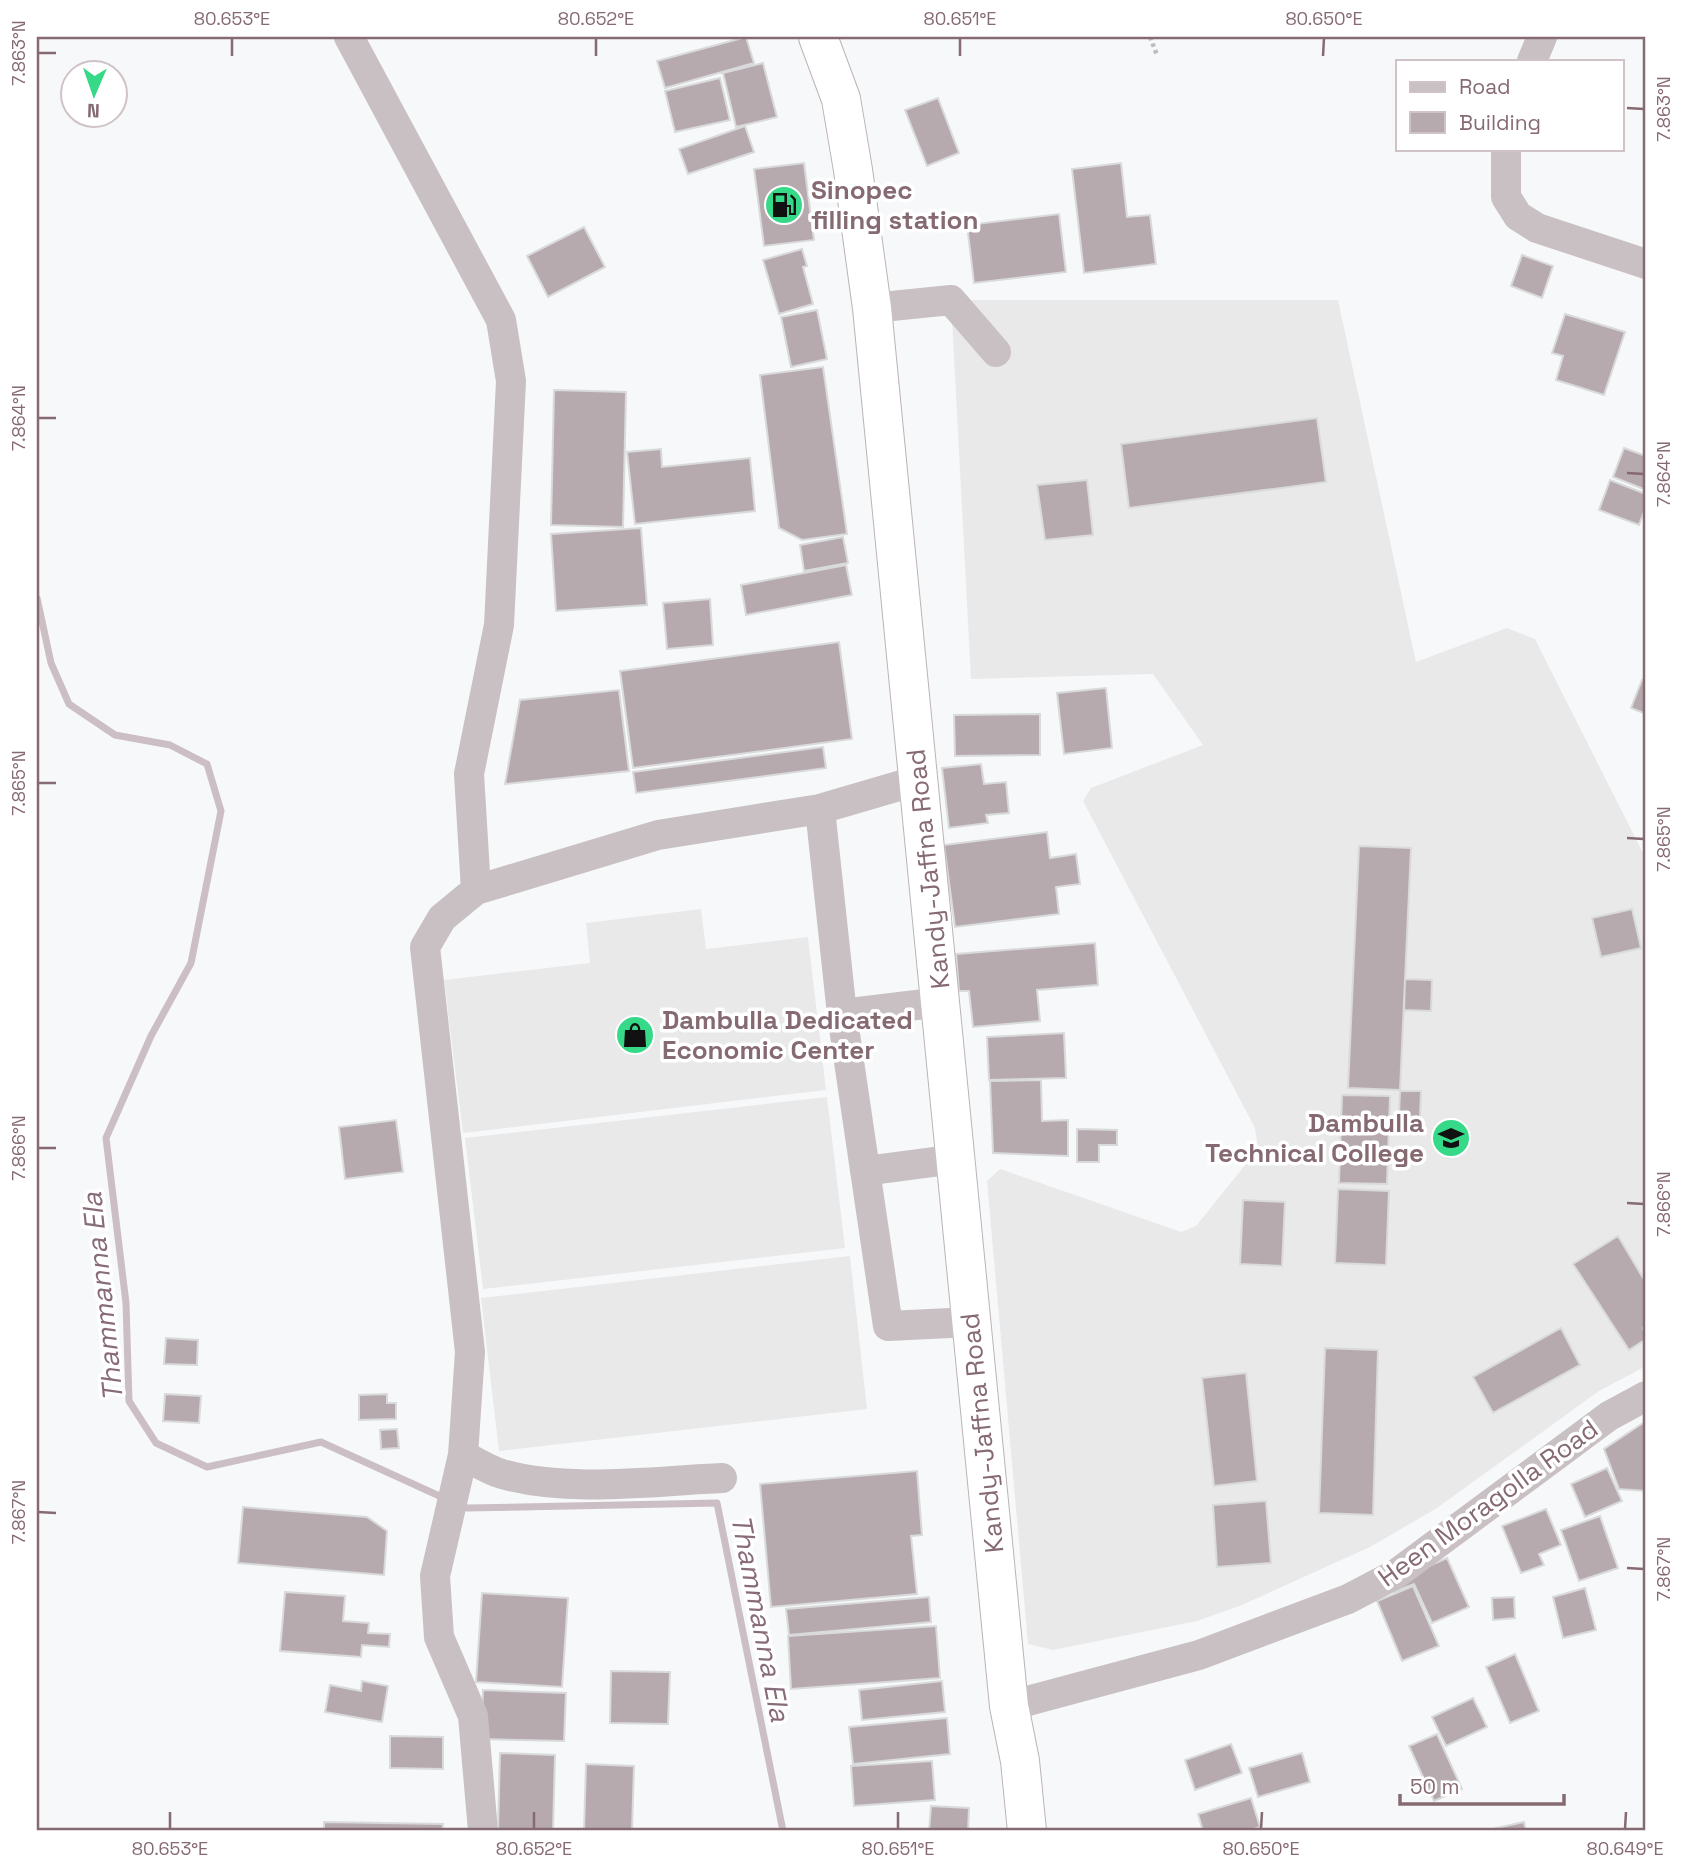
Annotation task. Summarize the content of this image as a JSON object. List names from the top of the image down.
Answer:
{
  "streets": {
    "highway": ["Kandy-Jaffna Road"],
    "street": ["Heen Moragolla Road"]
  },
  "crossings": [
    ["Kandy-Jaffna Road", "Heen Moragolla Road"]
  ],
  "water": ["Thammanna Ela"],
  "places": {
    "fuel station": ["Sinopec filling station"],
    "shop": ["Dambulla Dedicated Economic Center"],
    "school or university": ["Dambulla Technical College"]
  },
  "legend": ["Road", "Building"],
  "scale_bar": "50 m",
  "north": "bottom",
  "coordinates": [
    "80.653°E",
    "80.652°E",
    "80.651°E",
    "80.650°E",
    "7.863°N",
    "7.864°N",
    "7.865°N",
    "7.866°N",
    "7.867°N",
    "80.649°E"
  ]
}
